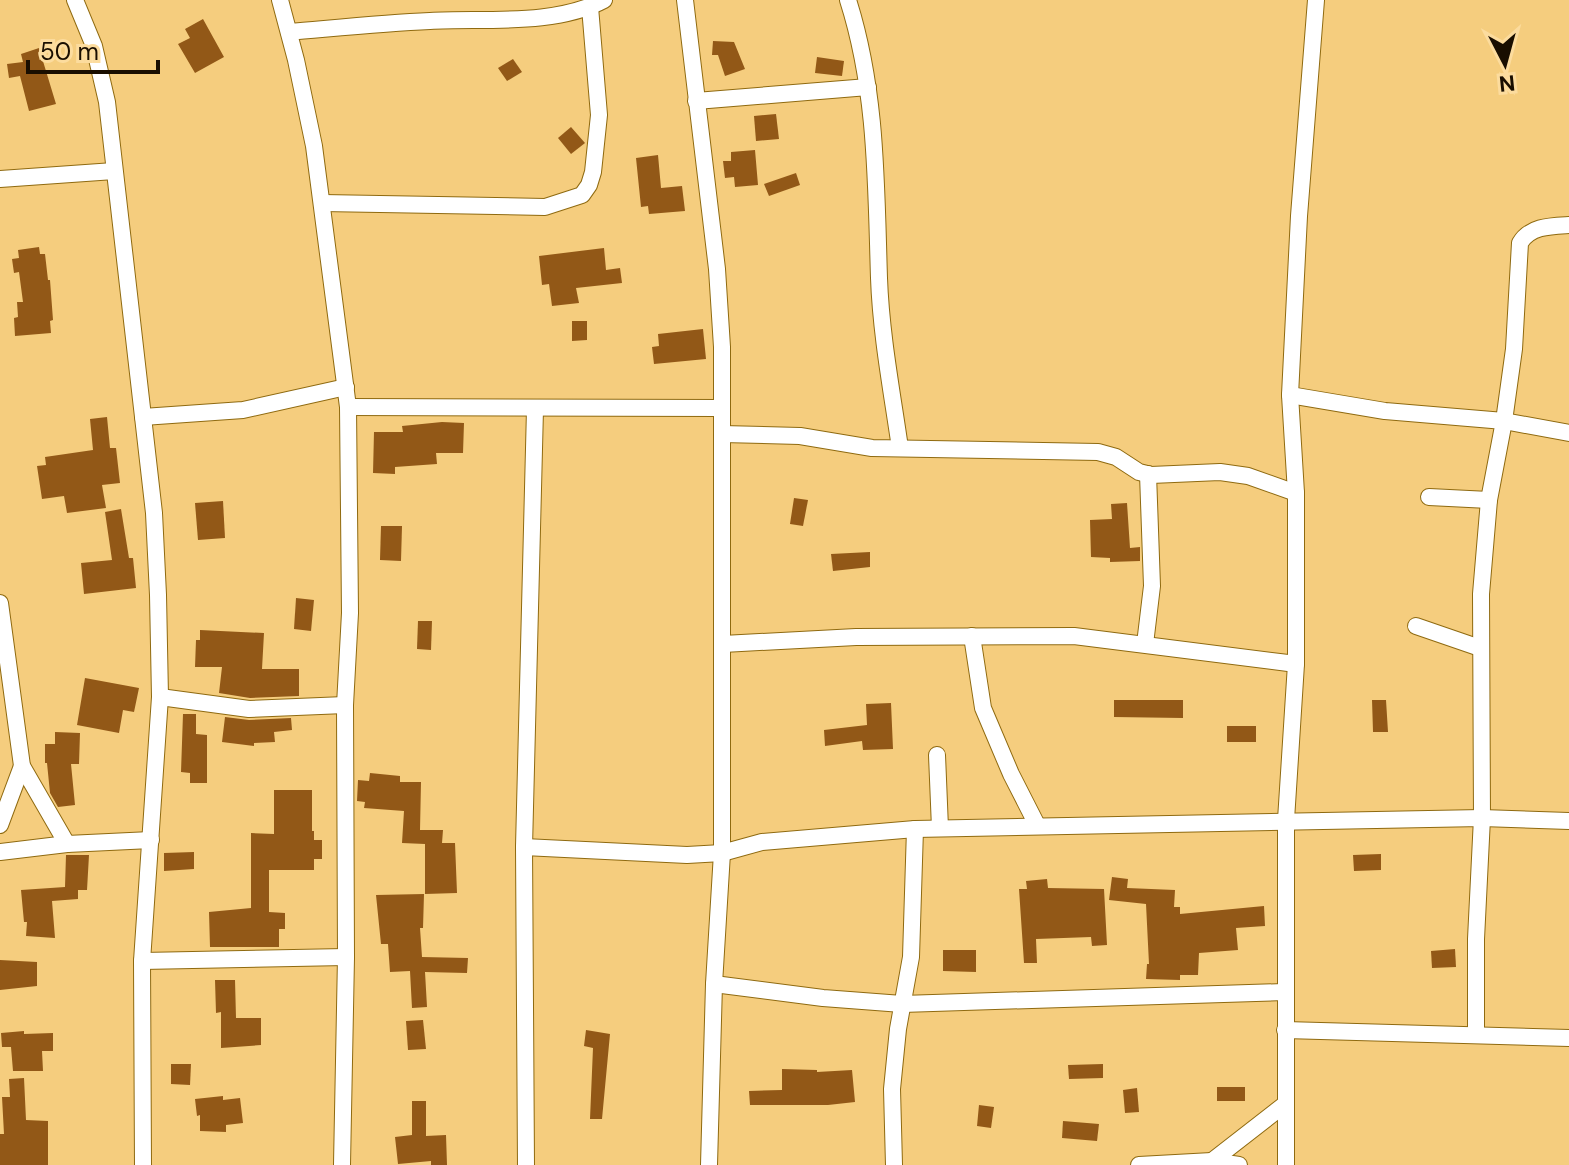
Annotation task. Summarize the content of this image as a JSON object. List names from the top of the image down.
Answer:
{
  "scale_bar": "50 m",
  "north": "bottom"
}
